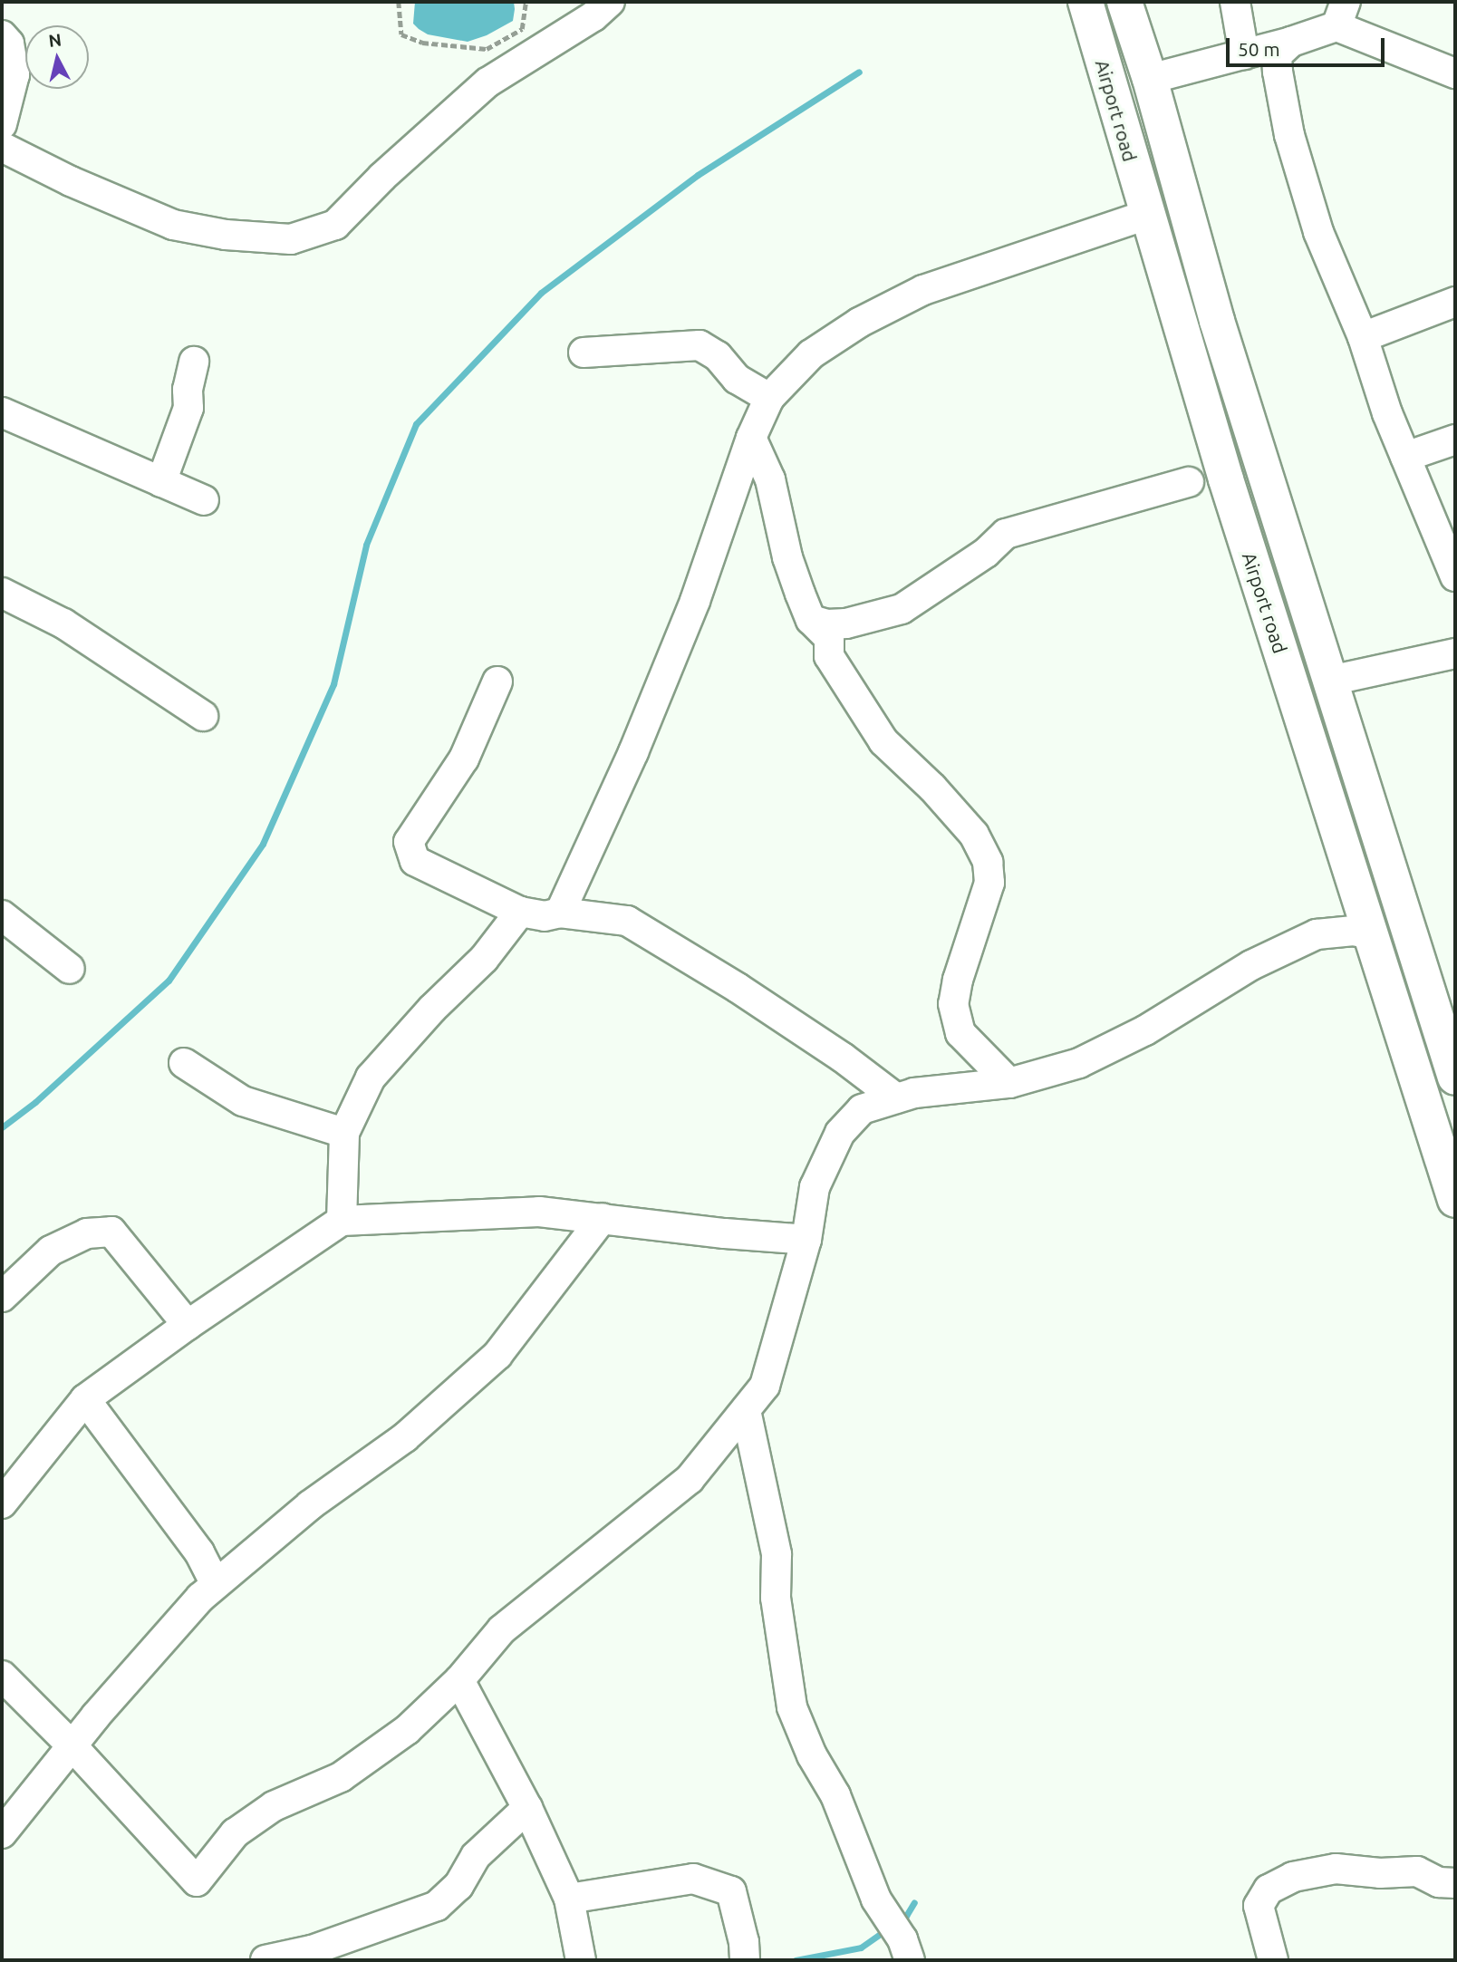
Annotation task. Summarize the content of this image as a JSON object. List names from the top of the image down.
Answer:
{
  "streets": {
    "main road": ["Airport road"]
  },
  "scale_bar": "50 m",
  "north": "top"
}
